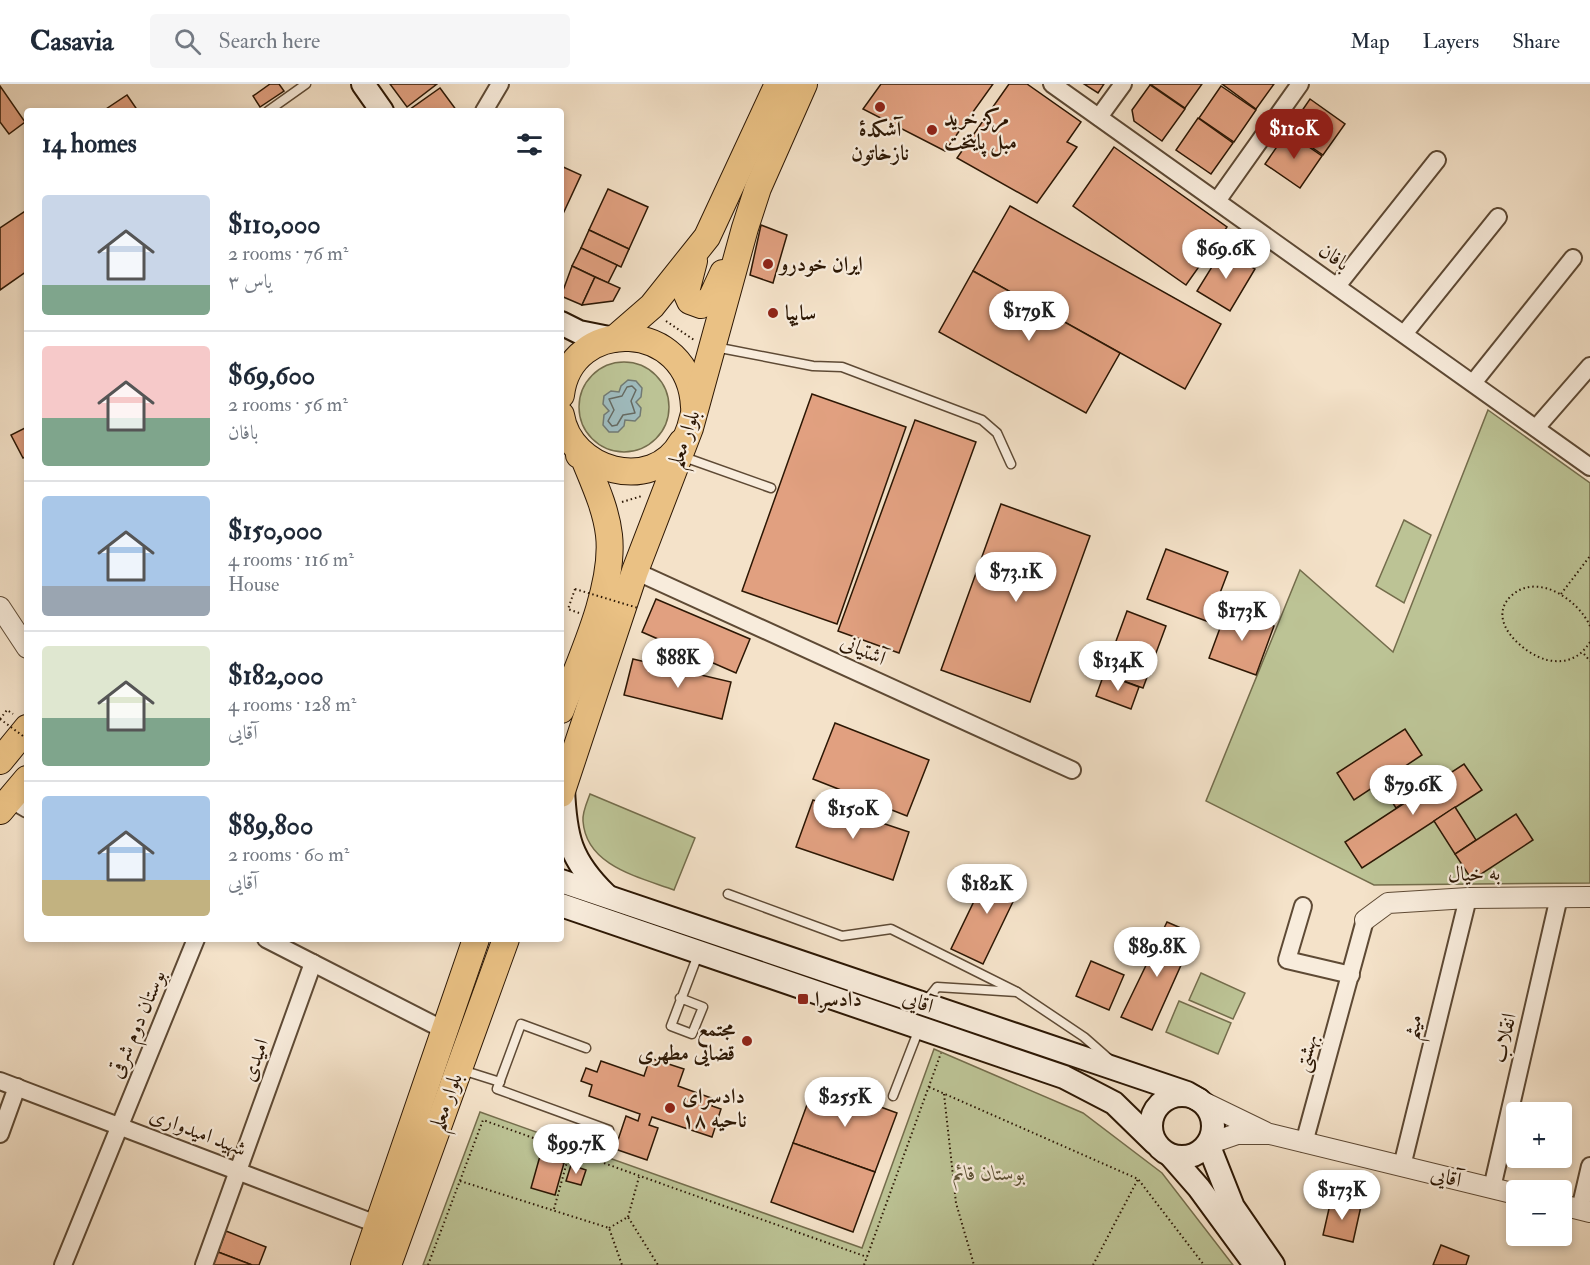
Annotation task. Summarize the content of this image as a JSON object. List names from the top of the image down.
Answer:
{
  "streets": {
    "main road": ["بلوار معلم", "آقایی"],
    "street": [
      "بافان",
      "آشتیانی",
      "به خیال",
      "بوستان دوم شرقی",
      "میثم",
      "انقلاب",
      "بهشتی",
      "امیدی",
      "شهيد امیدواری"
    ]
  },
  "crossings": [
    ["بلوار معلم", "آشتیانی"],
    ["بلوار معلم", "شهيد امیدواری"],
    ["به خیال", "میثم"],
    ["به خیال", "انقلاب"],
    ["به خیال", "بهشتی"],
    ["آقایی", "میثم"],
    ["آقایی", "انقلاب"],
    ["آقایی", "بهشتی"],
    ["بوستان دوم شرقی", "شهيد امیدواری"],
    ["امیدی", "شهيد امیدواری"]
  ],
  "parks": ["بوستان قائم"],
  "places": {
    "other": [
      "آشکدهٔ نازخاتون",
      "مرکز خرید مبل پایتخت",
      "ایران خودرو",
      "سایپا",
      "مجتمع قضایی مطهری",
      "دادسرای ناحیه ۱۸"
    ],
    "transit": ["دادسرا"]
  },
  "page": {
    "header": "Casavia",
    "search": "Search here",
    "nav": ["Map", "Layers", "Share"],
    "heading": "14 homes",
    "price": [
      "$110K",
      "$69.6K",
      "$179K",
      "$73.1K",
      "$173K",
      "$88K",
      "$134K",
      "$79.6K",
      "$150K",
      "$182K",
      "$89.8K",
      "$255K",
      "$99.7K",
      "$173K"
    ],
    "list": [
      {
        "name": "$110,000",
        "note": "2 rooms · 76 m² · یاس ۳"
      },
      {
        "name": "$69,600",
        "note": "2 rooms · 56 m² · بافان"
      },
      {
        "name": "$150,000",
        "note": "4 rooms · 116 m² · House"
      },
      {
        "name": "$182,000",
        "note": "4 rooms · 128 m² · آقایی"
      },
      {
        "name": "$89,800",
        "note": "2 rooms · 60 m² · آقایی"
      }
    ],
    "map_buttons": ["+", "−"]
  }
}
